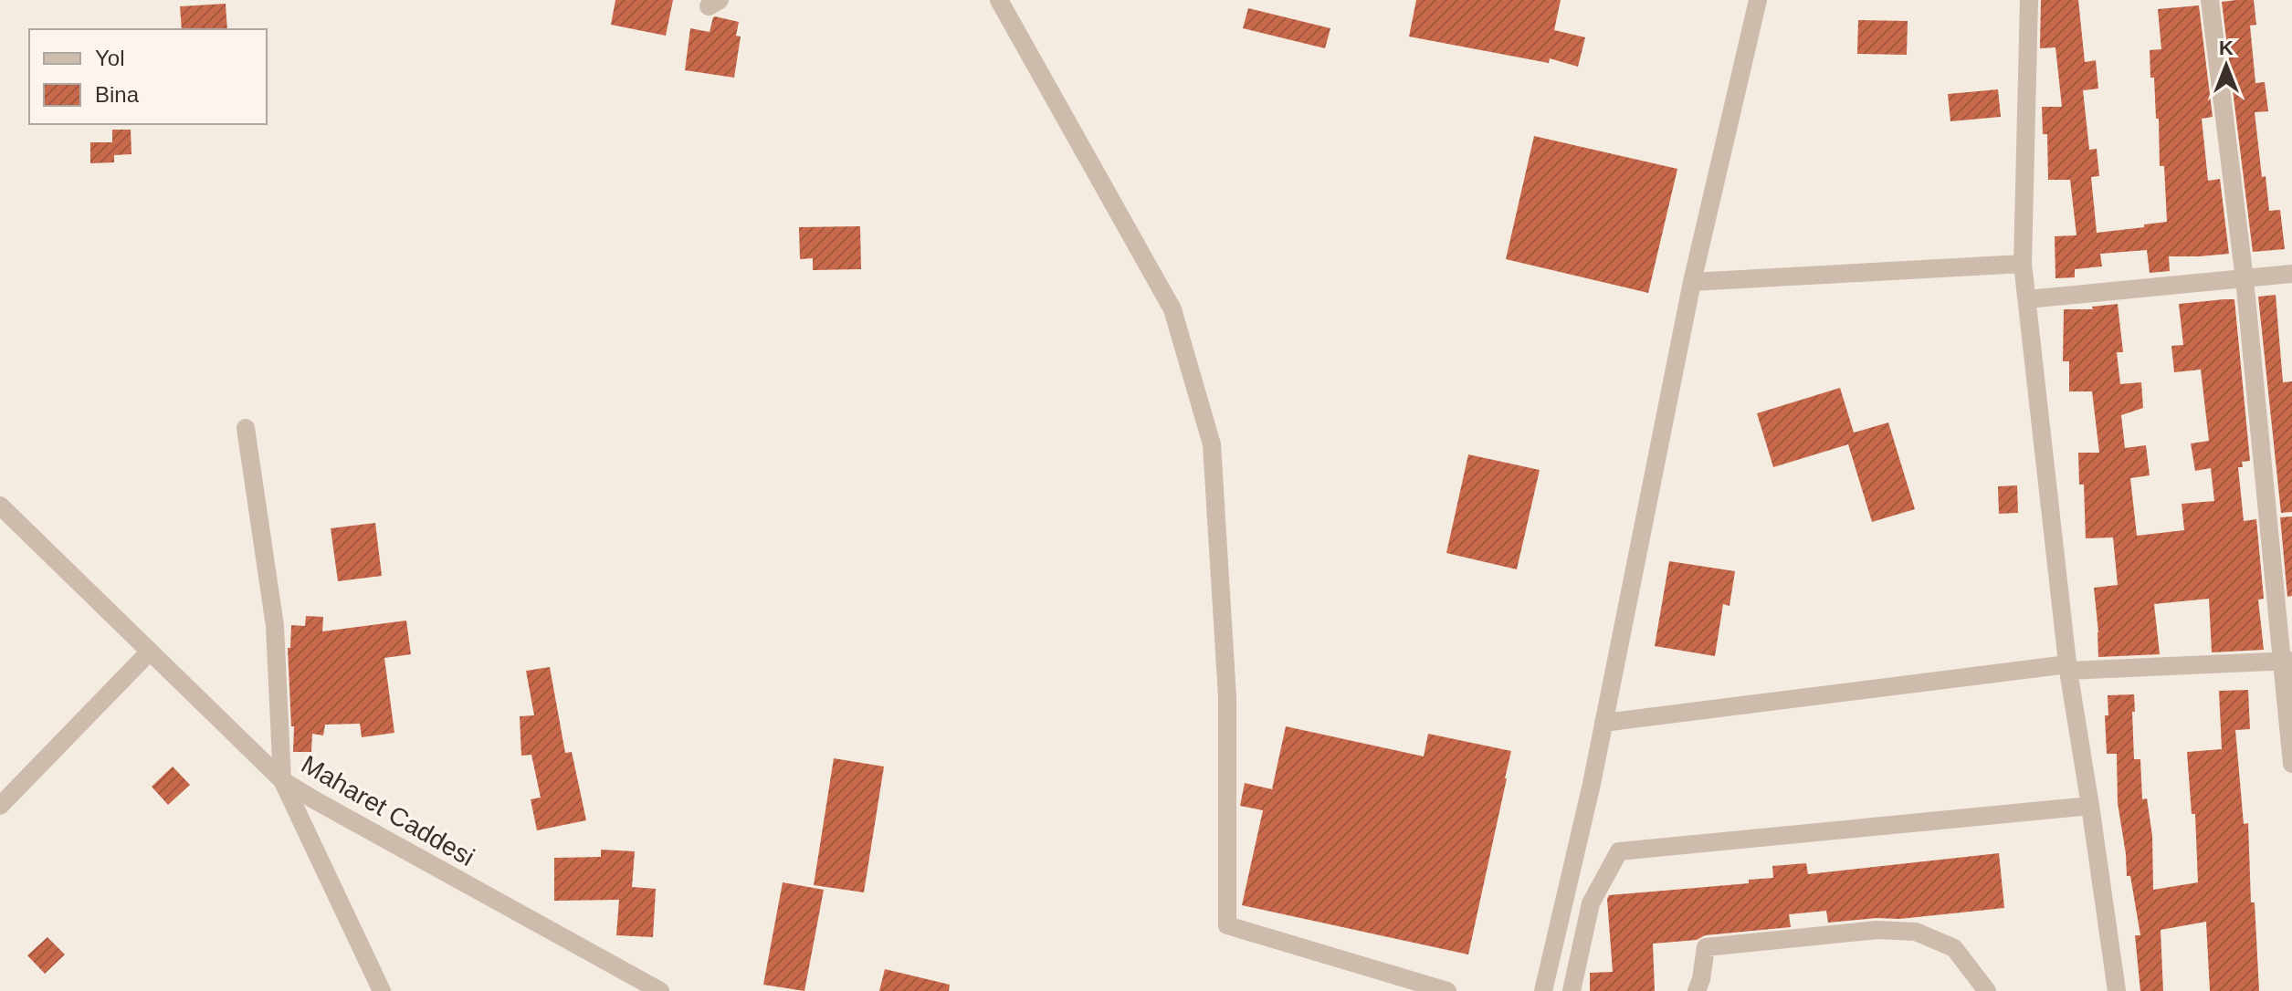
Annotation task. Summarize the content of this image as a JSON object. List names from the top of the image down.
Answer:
{
  "streets": {
    "street": ["Maharet Caddesi"]
  },
  "legend": ["Yol", "Bina"],
  "north": "top"
}
